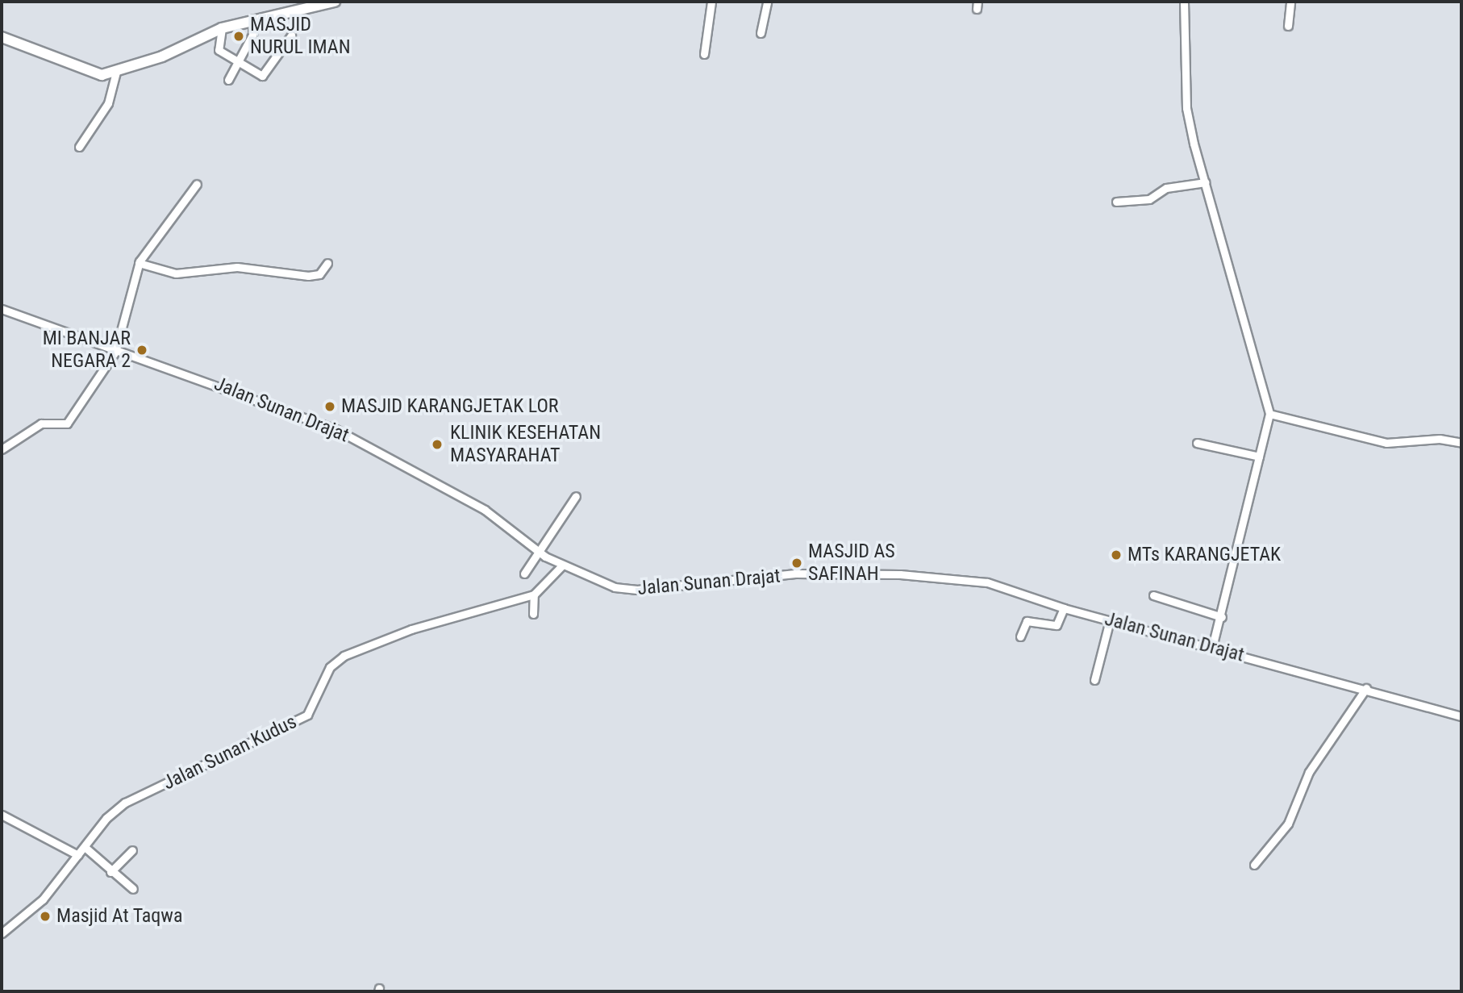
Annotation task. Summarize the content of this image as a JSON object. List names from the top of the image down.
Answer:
{
  "streets": {
    "street": ["Jalan Sunan Drajat", "Jalan Sunan Kudus"]
  },
  "places": [
    "MASJID NURUL IMAN",
    "MI BANJAR NEGARA 2",
    "MASJID KARANGJETAK LOR",
    "KLINIK KESEHATAN MASYARAHAT",
    "MTs KARANGJETAK",
    "MASJID AS SAFINAH",
    "Masjid At Taqwa"
  ]
}
